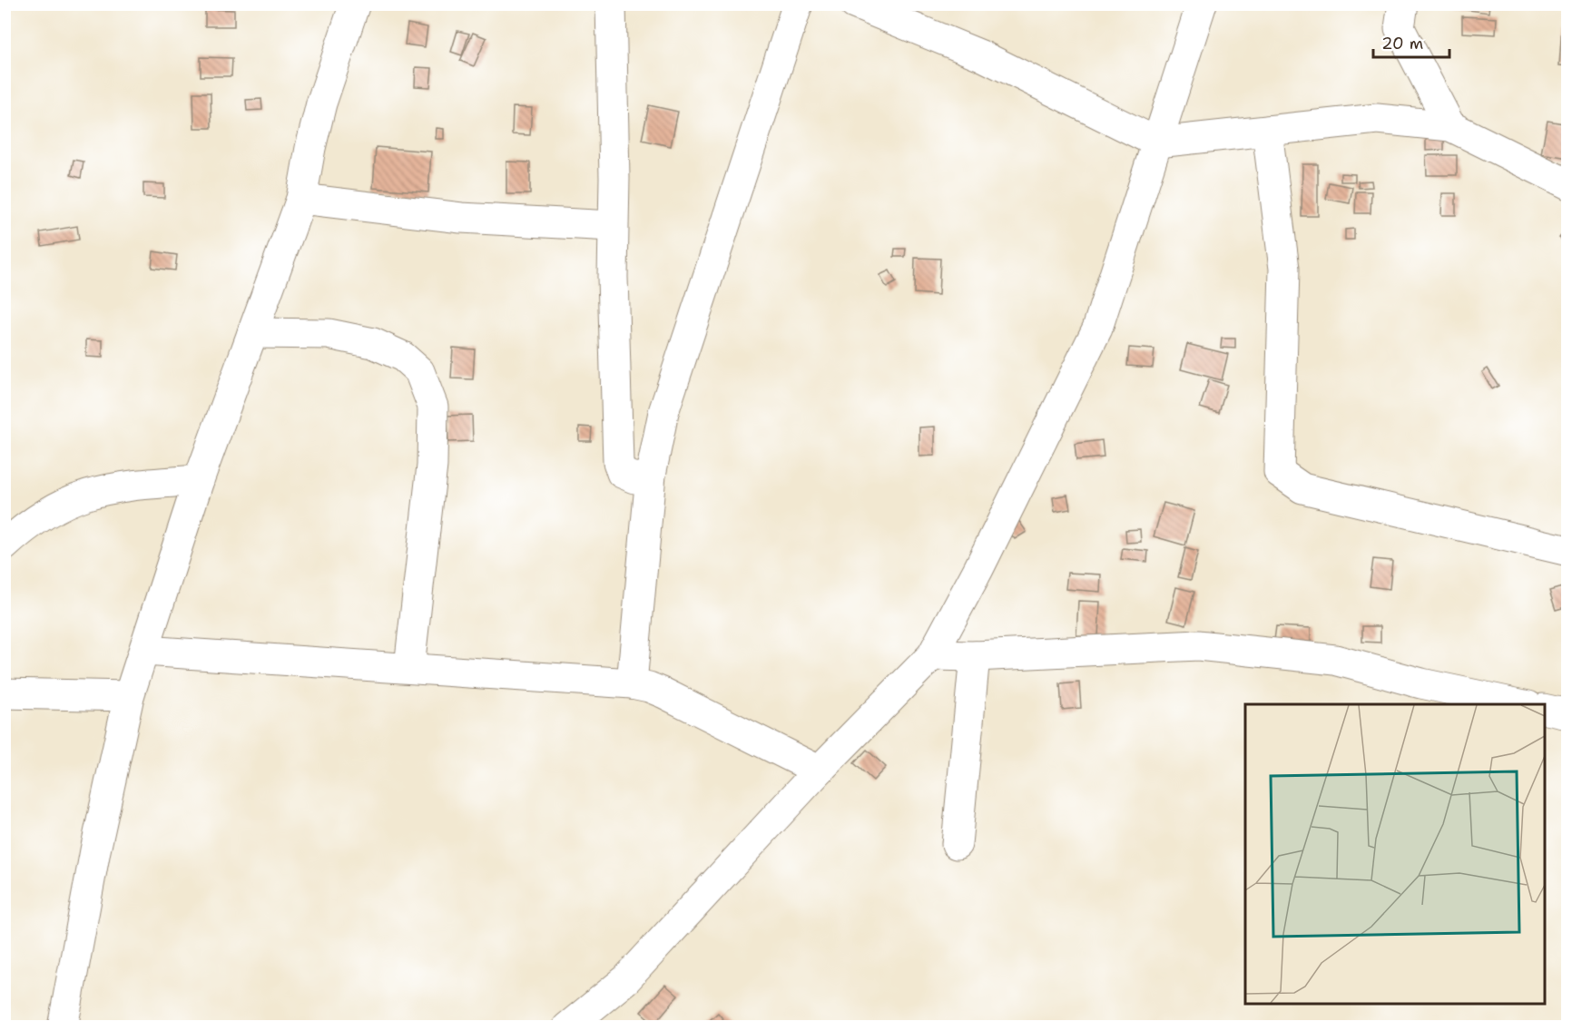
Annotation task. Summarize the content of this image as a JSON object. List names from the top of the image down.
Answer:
{
  "scale_bar": "20 m"
}
